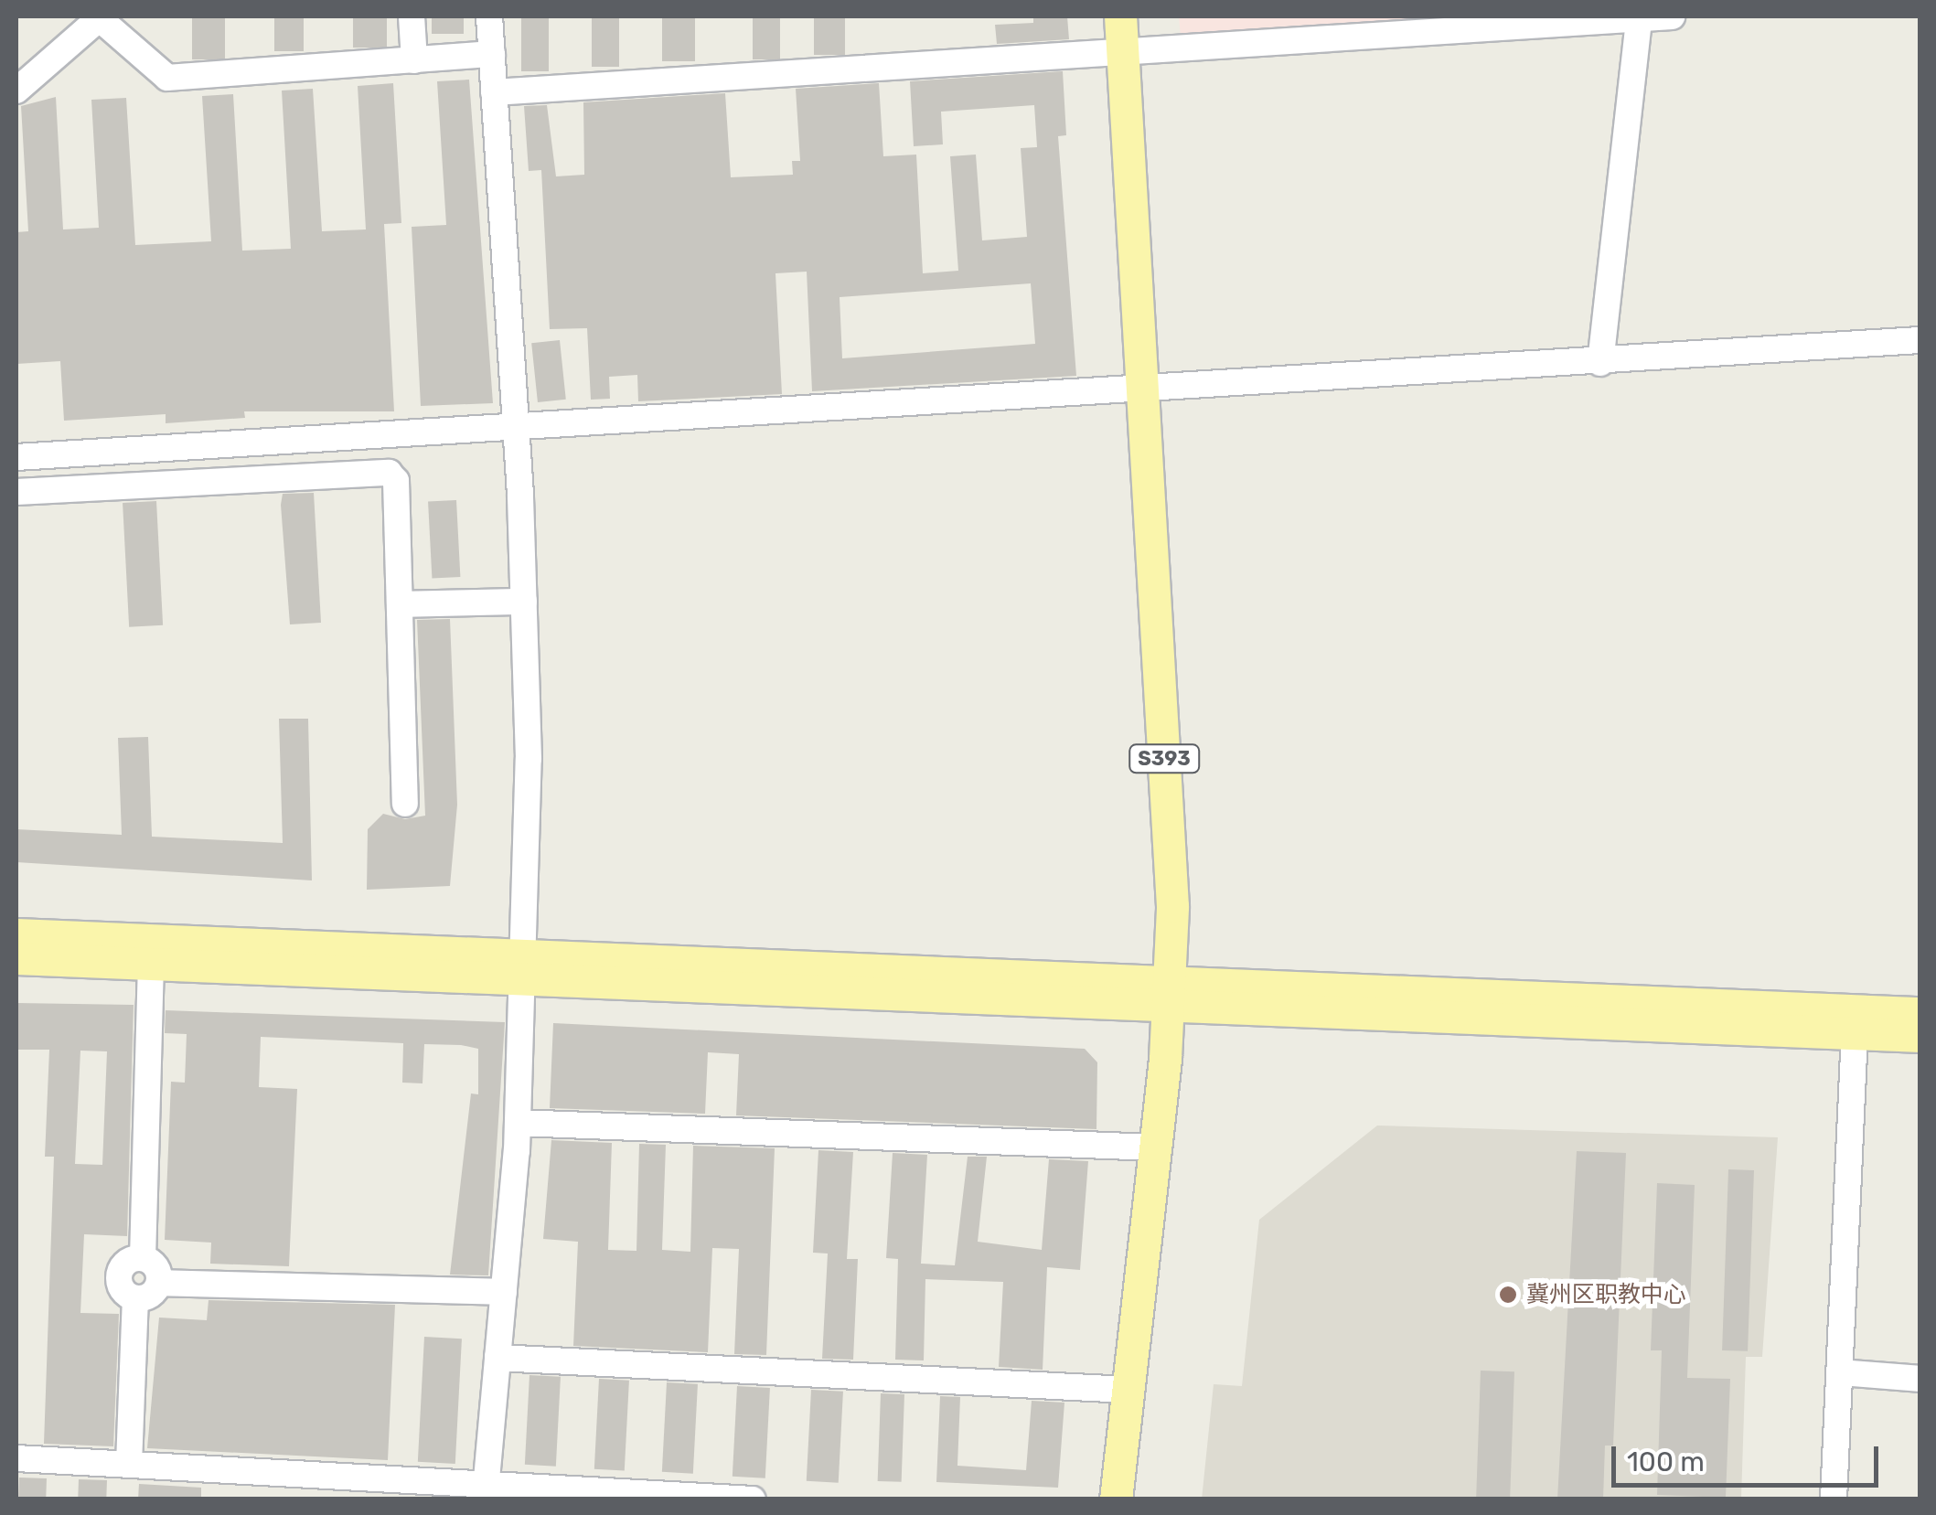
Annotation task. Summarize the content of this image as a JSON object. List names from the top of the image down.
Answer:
{
  "streets": {
    "main road": ["S393"]
  },
  "places": ["冀州区职教中心"],
  "scale_bar": "100 m"
}
